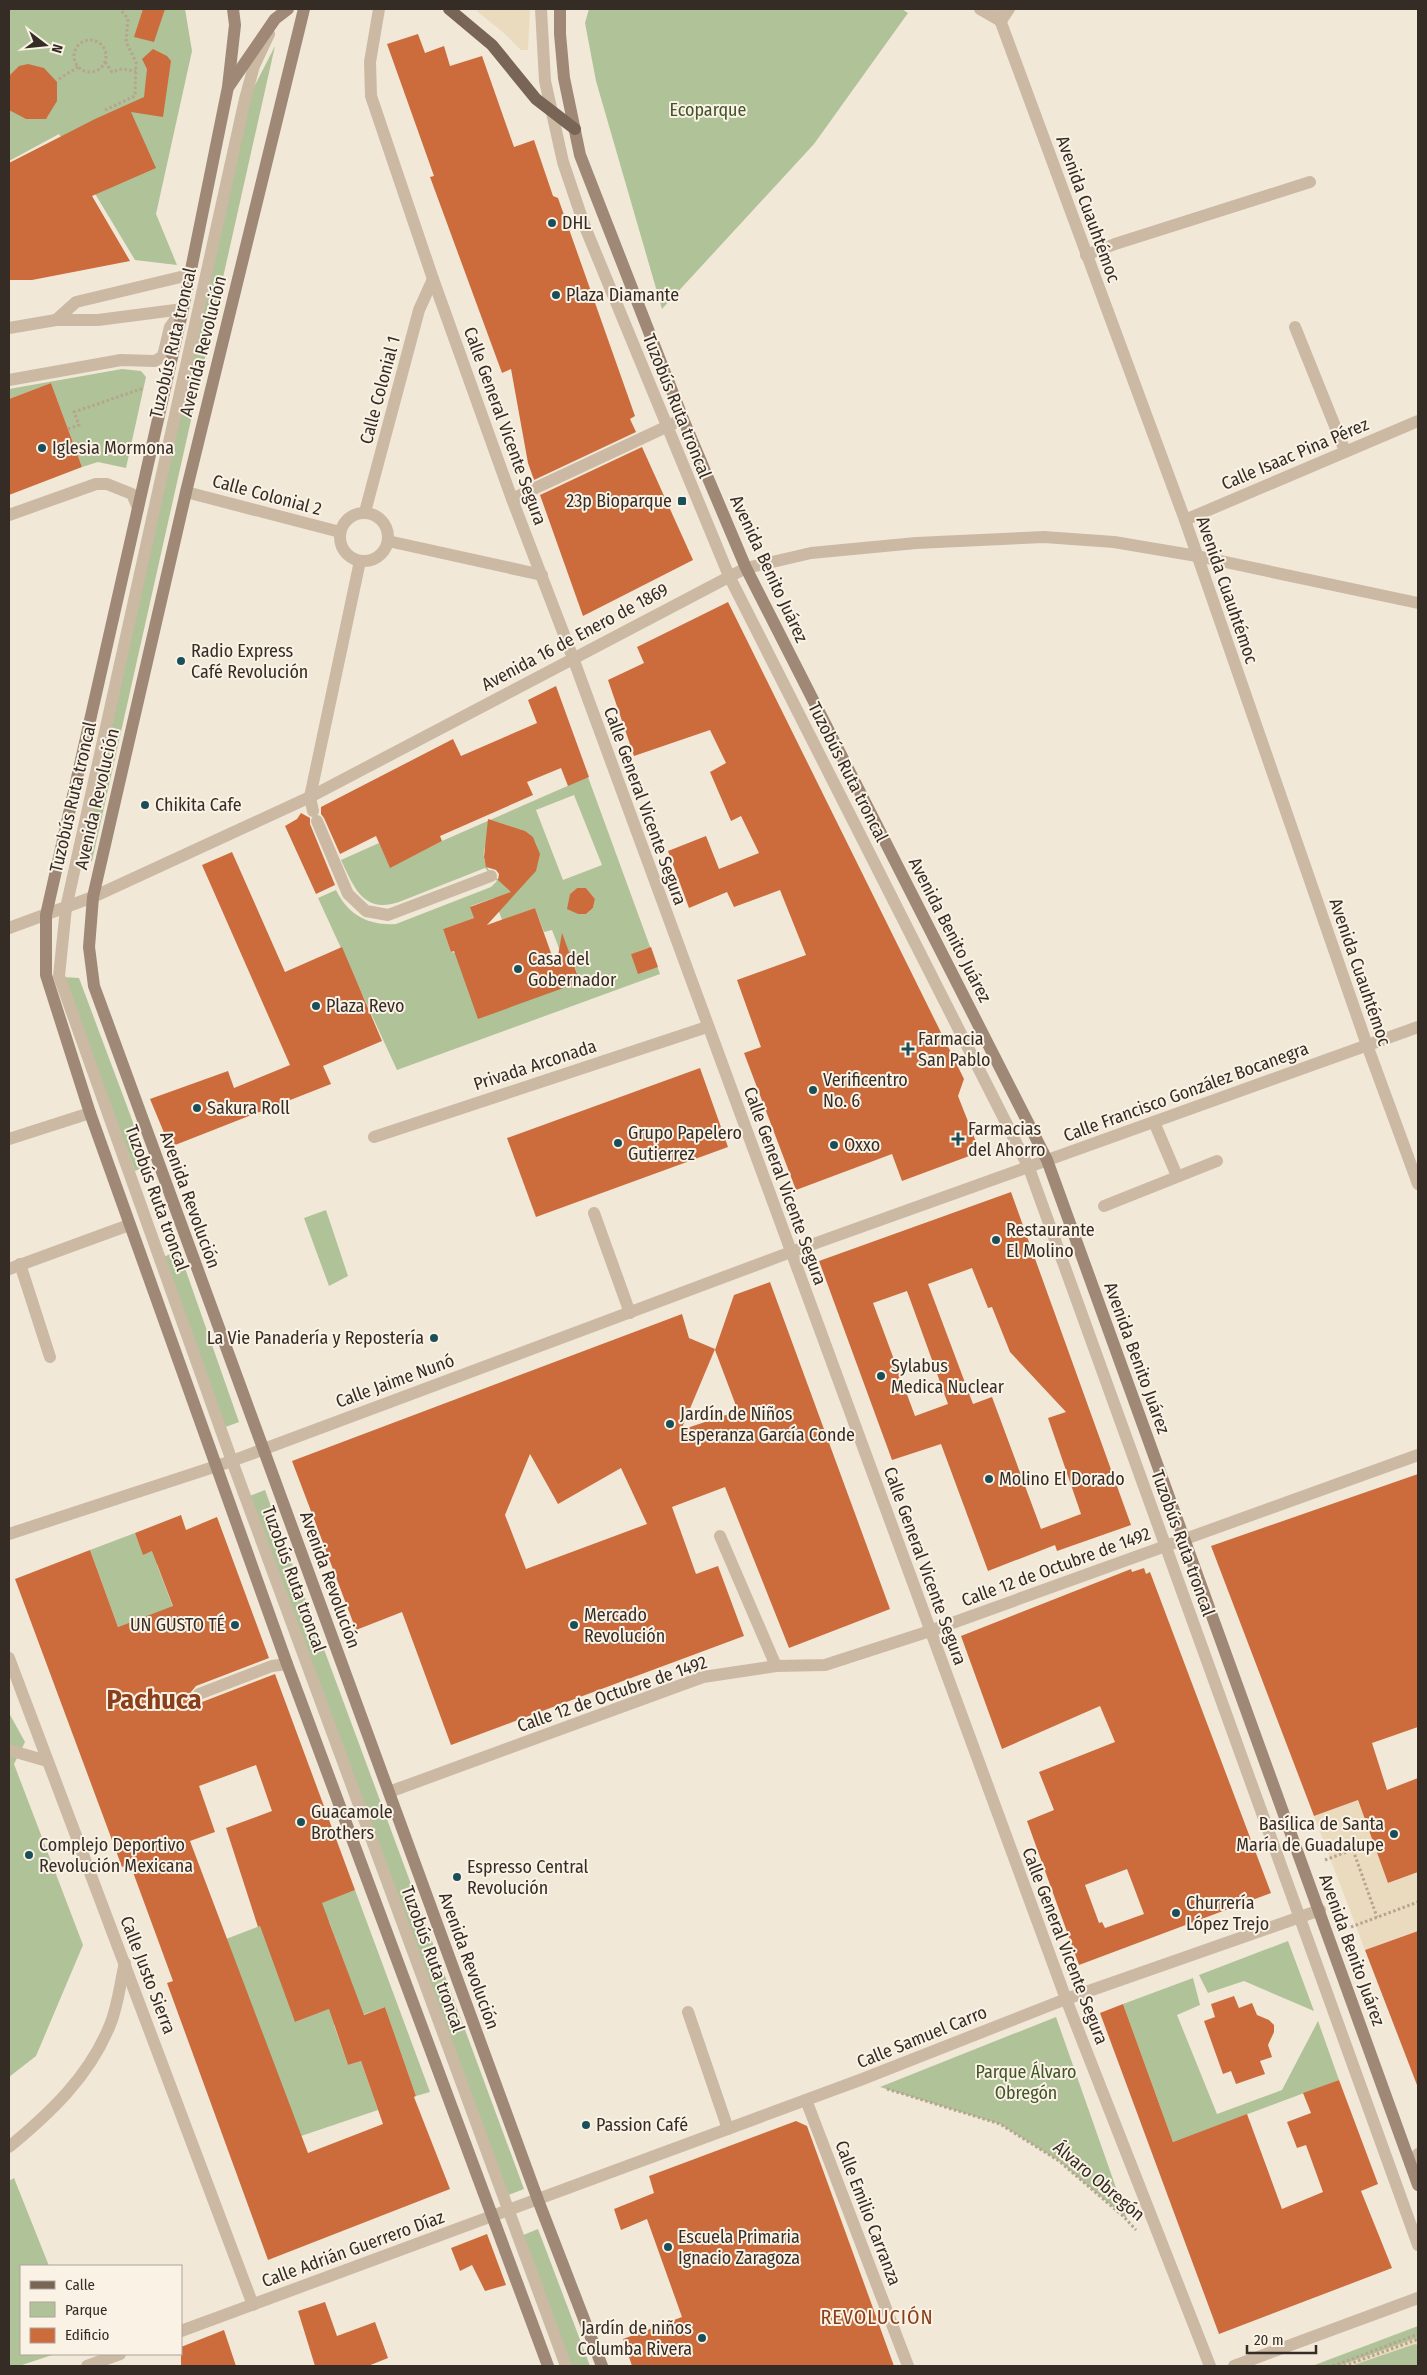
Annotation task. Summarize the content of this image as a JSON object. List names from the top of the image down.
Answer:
{
  "streets": {
    "main road": ["Avenida Revolución", "Avenida Benito Juárez"],
    "street": [
      "Avenida Cuauhtémoc",
      "Tuzobús Ruta troncal",
      "Calle Colonial 1",
      "Calle General Vicente Segura",
      "Calle Isaac Pina Pérez",
      "Calle Colonial 2",
      "Avenida 16 de Enero de 1869",
      "Privada Arconada",
      "Calle Francisco González Bocanegra",
      "Calle Jaime Nunó",
      "Calle 12 de Octubre de 1492",
      "Calle Justo Sierra",
      "Calle Samuel Carro",
      "Calle Emilio Carranza",
      "Calle Adrián Guerrero Díaz"
    ],
    "path": ["Álvaro Obregón"]
  },
  "crossings": [
    ["Avenida Cuauhtémoc", "Calle Isaac Pina Pérez"],
    ["Avenida Cuauhtémoc", "Avenida 16 de Enero de 1869"],
    ["Avenida Cuauhtémoc", "Calle Francisco González Bocanegra"],
    ["Tuzobús Ruta troncal", "Avenida 16 de Enero de 1869"],
    ["Tuzobús Ruta troncal", "Calle Francisco González Bocanegra"],
    ["Tuzobús Ruta troncal", "Calle Jaime Nunó"],
    ["Tuzobús Ruta troncal", "Calle 12 de Octubre de 1492"],
    ["Tuzobús Ruta troncal", "Calle Samuel Carro"],
    ["Tuzobús Ruta troncal", "Calle Adrián Guerrero Díaz"],
    ["Avenida Revolución", "Calle Colonial 2"],
    ["Avenida Revolución", "Avenida 16 de Enero de 1869"],
    ["Avenida Revolución", "Calle Jaime Nunó"],
    ["Avenida Revolución", "Calle 12 de Octubre de 1492"],
    ["Avenida Revolución", "Calle Samuel Carro"],
    ["Avenida Revolución", "Calle Adrián Guerrero Díaz"],
    ["Calle Colonial 1", "Calle General Vicente Segura"],
    ["Calle Colonial 1", "Calle Colonial 2"],
    ["Calle General Vicente Segura", "Avenida 16 de Enero de 1869"],
    ["Calle General Vicente Segura", "Privada Arconada"],
    ["Calle General Vicente Segura", "Calle Francisco González Bocanegra"],
    ["Calle General Vicente Segura", "Calle Jaime Nunó"],
    ["Calle General Vicente Segura", "Calle 12 de Octubre de 1492"],
    ["Calle General Vicente Segura", "Calle Samuel Carro"],
    ["Avenida Benito Juárez", "Avenida 16 de Enero de 1869"],
    ["Avenida Benito Juárez", "Calle Francisco González Bocanegra"],
    ["Avenida Benito Juárez", "Calle 12 de Octubre de 1492"],
    ["Avenida Benito Juárez", "Calle Samuel Carro"],
    ["Calle Francisco González Bocanegra", "Calle Jaime Nunó"],
    ["Calle Justo Sierra", "Calle Adrián Guerrero Díaz"],
    ["Calle Samuel Carro", "Álvaro Obregón"],
    ["Calle Samuel Carro", "Calle Emilio Carranza"],
    ["Calle Samuel Carro", "Calle Adrián Guerrero Díaz"]
  ],
  "districts": ["Pachuca", "REVOLUCIÓN"],
  "parks": ["Ecoparque", "Parque Álvaro Obregón"],
  "places": {
    "other": [
      "DHL",
      "Plaza Diamante",
      "Iglesia Mormona",
      "Radio Express Café Revolución",
      "Chikita Cafe",
      "Casa del Gobernador",
      "Plaza Revo",
      "Verificentro No. 6",
      "Sakura Roll",
      "Grupo Papelero Gutierrez",
      "Oxxo",
      "Restaurante El Molino",
      "La Vie Panadería y Repostería",
      "Sylabus Medica Nuclear",
      "Jardín de Niños Esperanza García Conde",
      "Molino El Dorado",
      "UN GUSTO TÉ",
      "Mercado Revolución",
      "Guacamole Brothers",
      "Basílica de Santa María de Guadalupe",
      "Complejo Deportivo Revolución Mexicana",
      "Espresso Central Revolución",
      "Churrería López Trejo",
      "Passion Café",
      "Escuela Primaria Ignacio Zaragoza",
      "Jardín de niños Columba Rivera"
    ],
    "transit": ["23p Bioparque"],
    "health": ["Farmacia San Pablo", "Farmacias del Ahorro"]
  },
  "legend": ["Calle", "Parque", "Edificio"],
  "scale_bar": "20 m",
  "north": "right"
}
